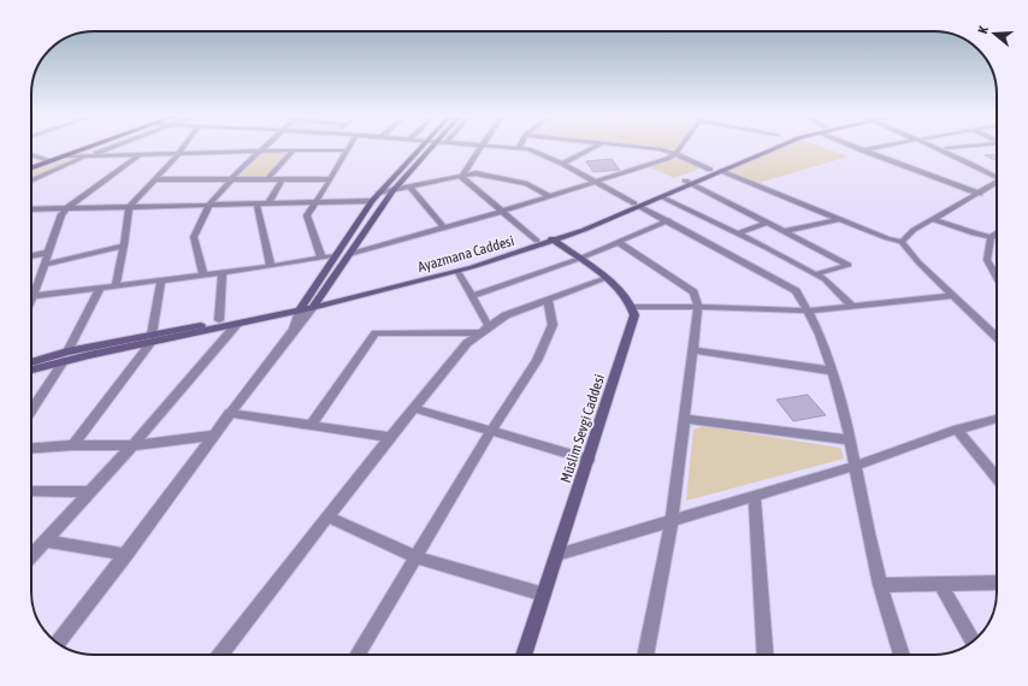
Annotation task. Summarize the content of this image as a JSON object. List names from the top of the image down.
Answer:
{
  "streets": {
    "main road": ["Ayazmana Caddesi", "Müslim Sevgi Caddesi"]
  },
  "north": "left"
}
